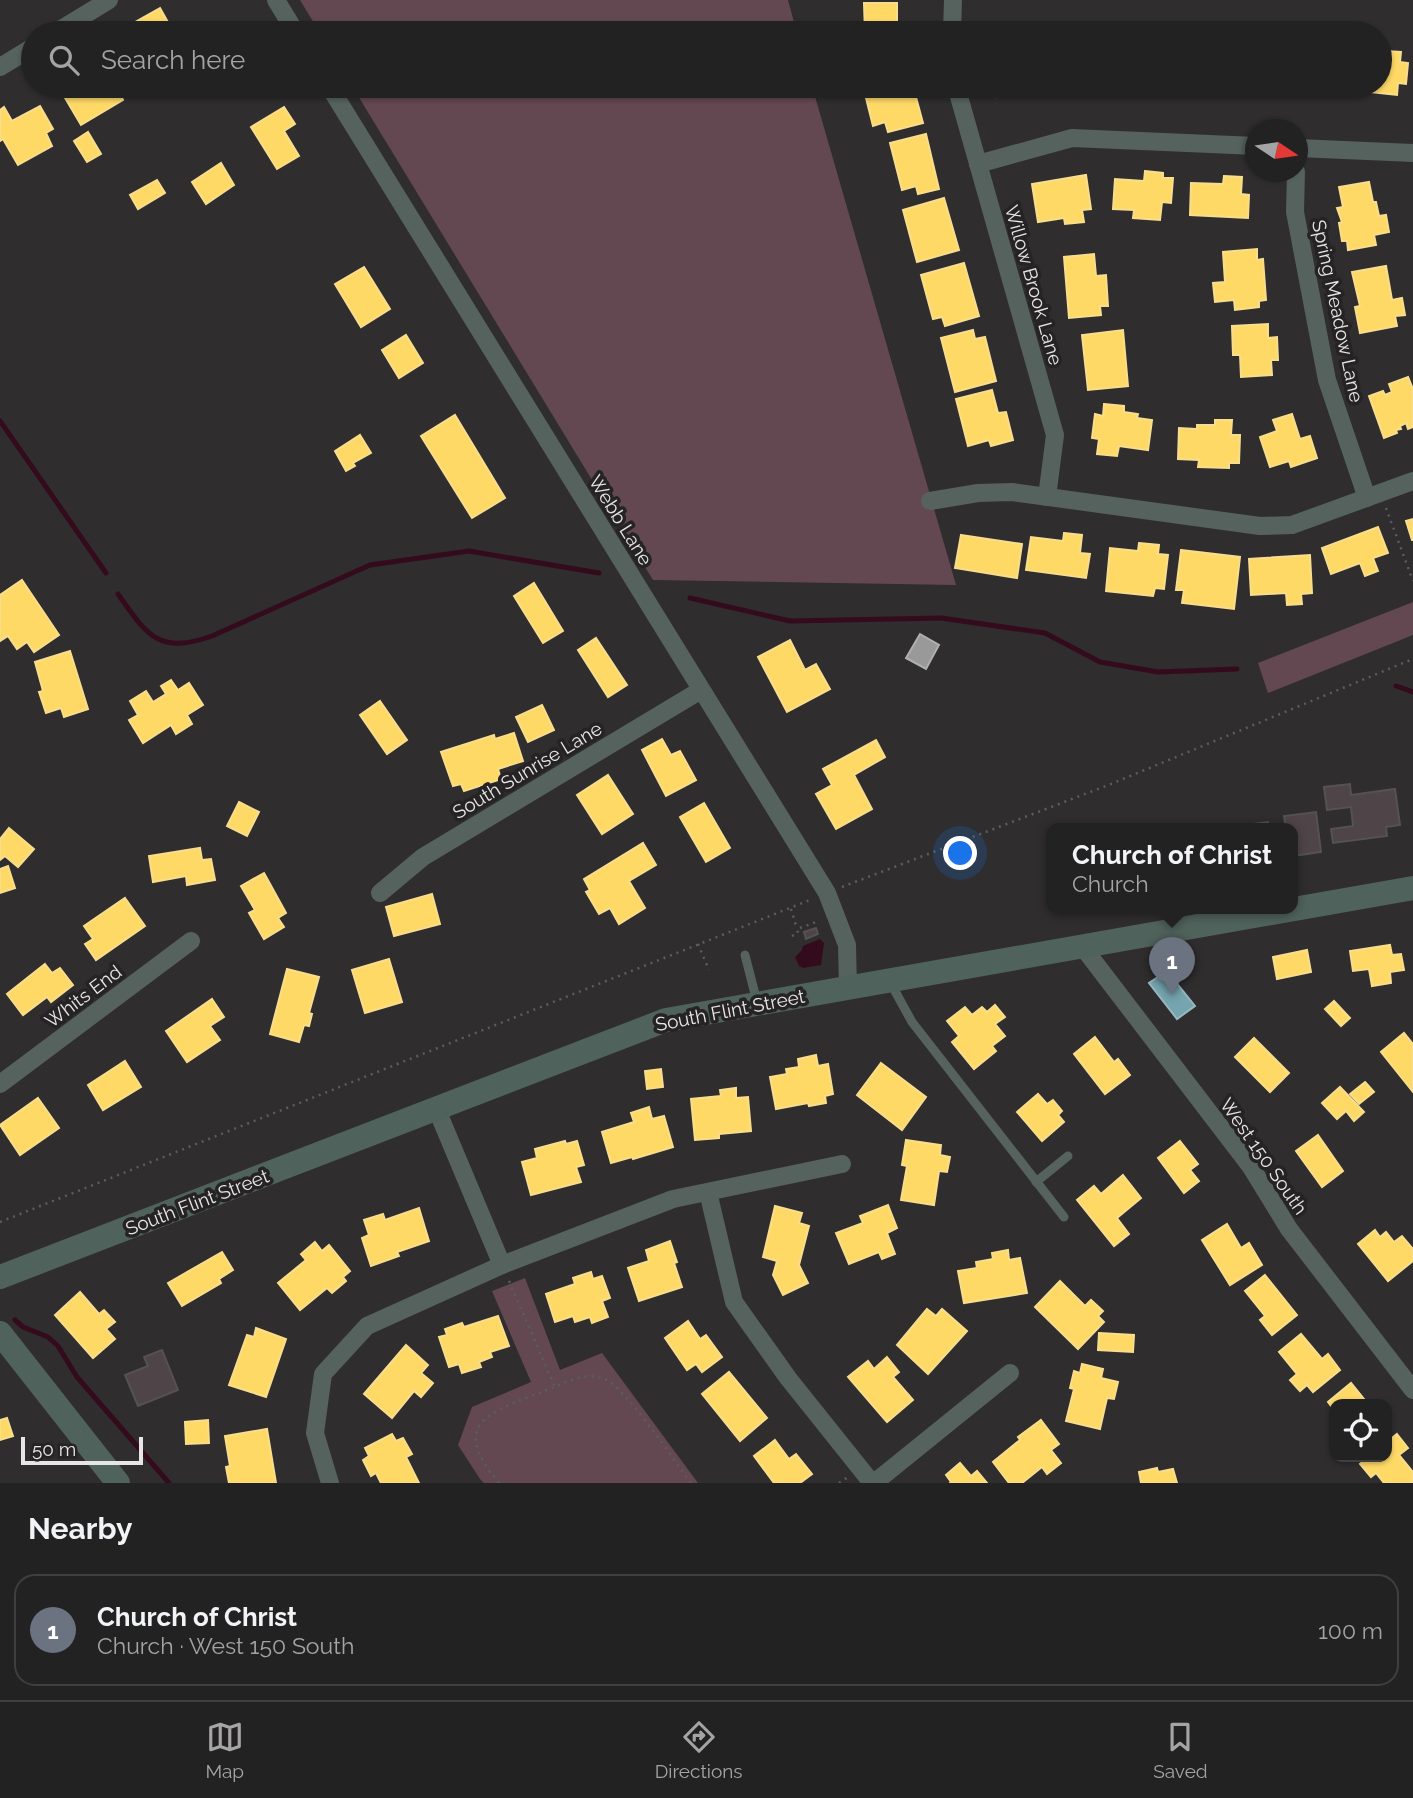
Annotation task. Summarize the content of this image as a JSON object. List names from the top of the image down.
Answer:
{
  "streets": {
    "main road": ["South Flint Street"],
    "street": [
      "Willow Brook Lane",
      "Spring Meadow Lane",
      "Webb Lane",
      "South Sunrise Lane",
      "Whits End",
      "West 150 South"
    ]
  },
  "crossings": [
    ["Webb Lane", "South Sunrise Lane"],
    ["Webb Lane", "South Flint Street"],
    ["South Flint Street", "West 150 South"]
  ],
  "scale_bar": "50 m",
  "north": "right",
  "page": {
    "search": "Search here",
    "popup": ["Church of Christ", "Church"],
    "pins": "1",
    "scale": "50 m",
    "heading": "Nearby",
    "list": [
      {
        "mark": "1",
        "name": "Church of Christ",
        "note": "Church · West 150 South",
        "value": "100 m"
      }
    ],
    "nav": ["Map", "Directions", "Saved"]
  }
}
